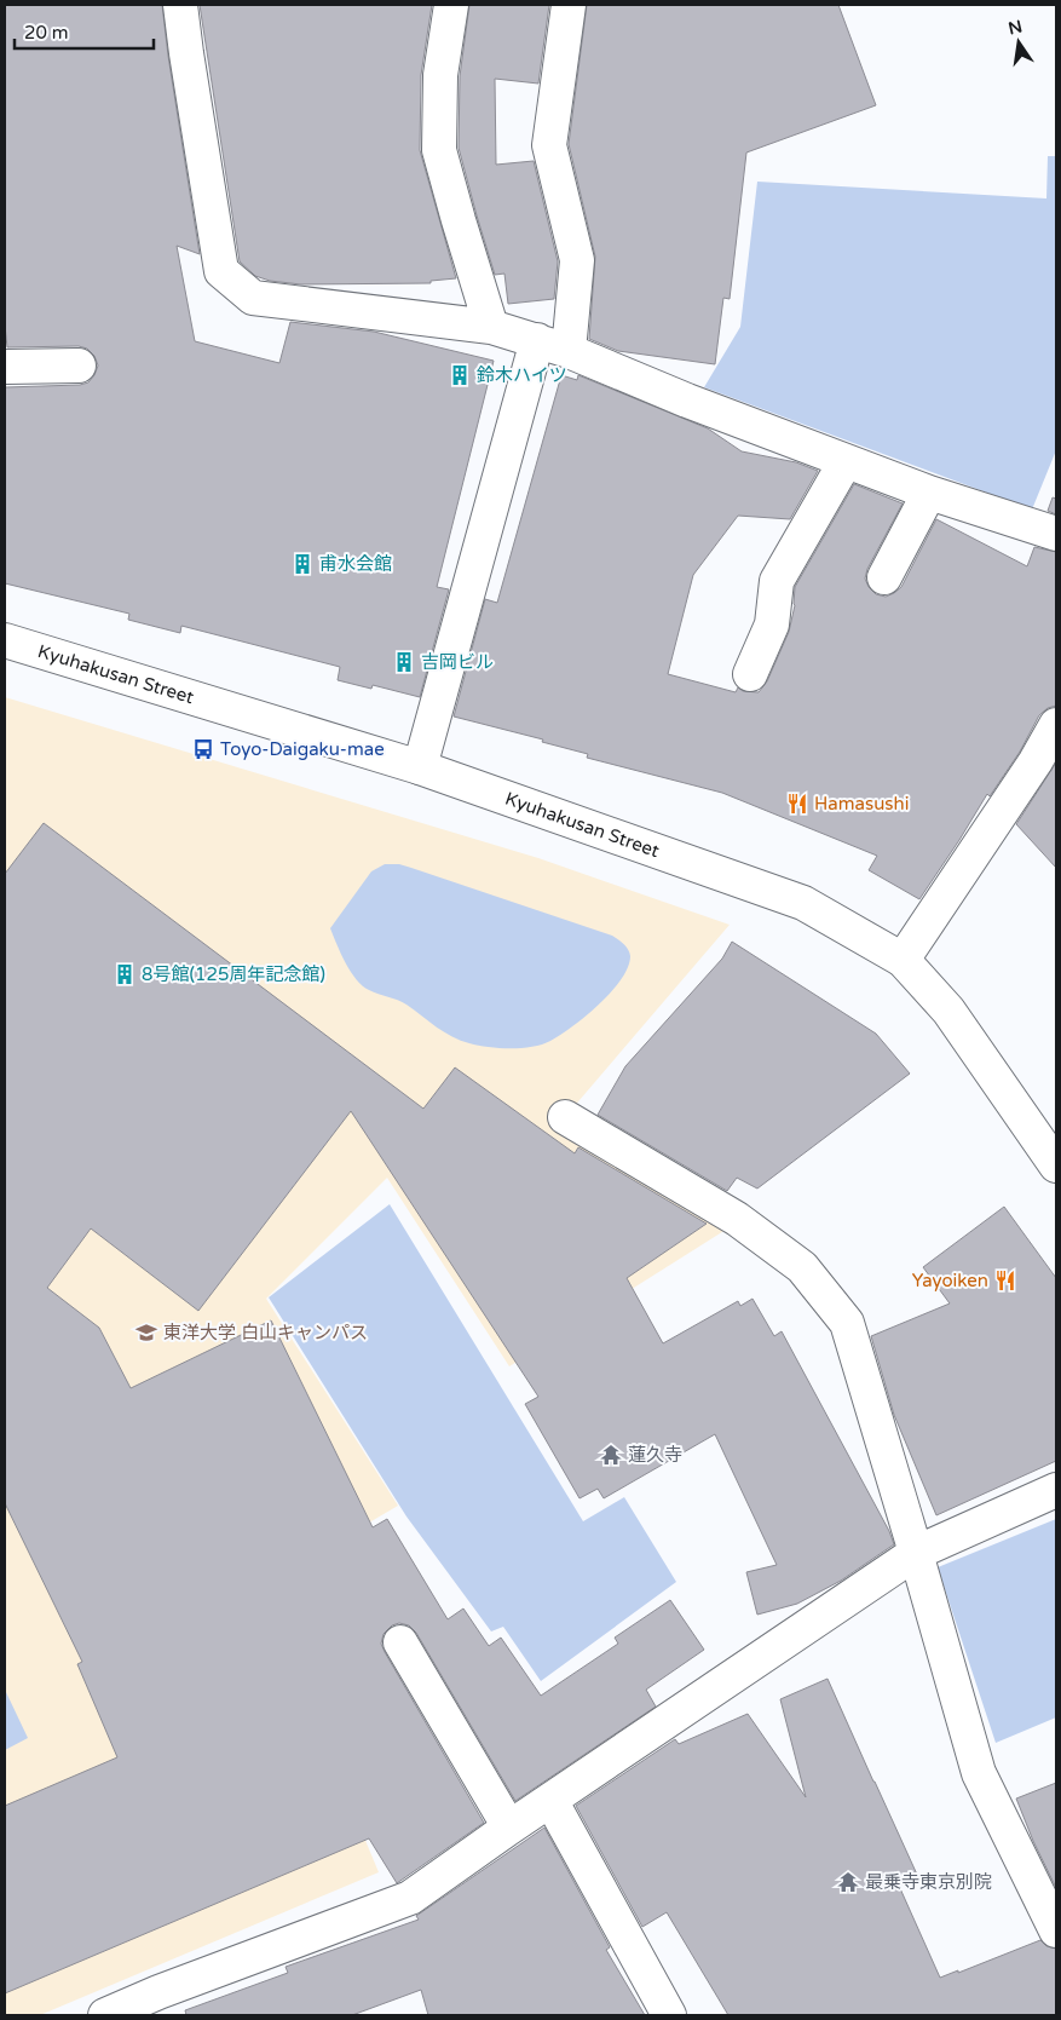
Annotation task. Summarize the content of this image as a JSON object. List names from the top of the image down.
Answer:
{
  "streets": {
    "main road": ["Kyuhakusan Street"]
  },
  "places": {
    "building": [
      "鈴木ハイツ",
      "甫水会館",
      "吉岡ビル",
      "8号館(125周年記念館)"
    ],
    "bus stop": ["Toyo-Daigaku-mae"],
    "restaurant": ["Hamasushi", "Yayoiken"],
    "school or university": ["東洋大学 白山キャンパス"],
    "temple": ["蓮久寺", "最乗寺東京別院"]
  },
  "scale_bar": "20 m",
  "north": "top"
}
